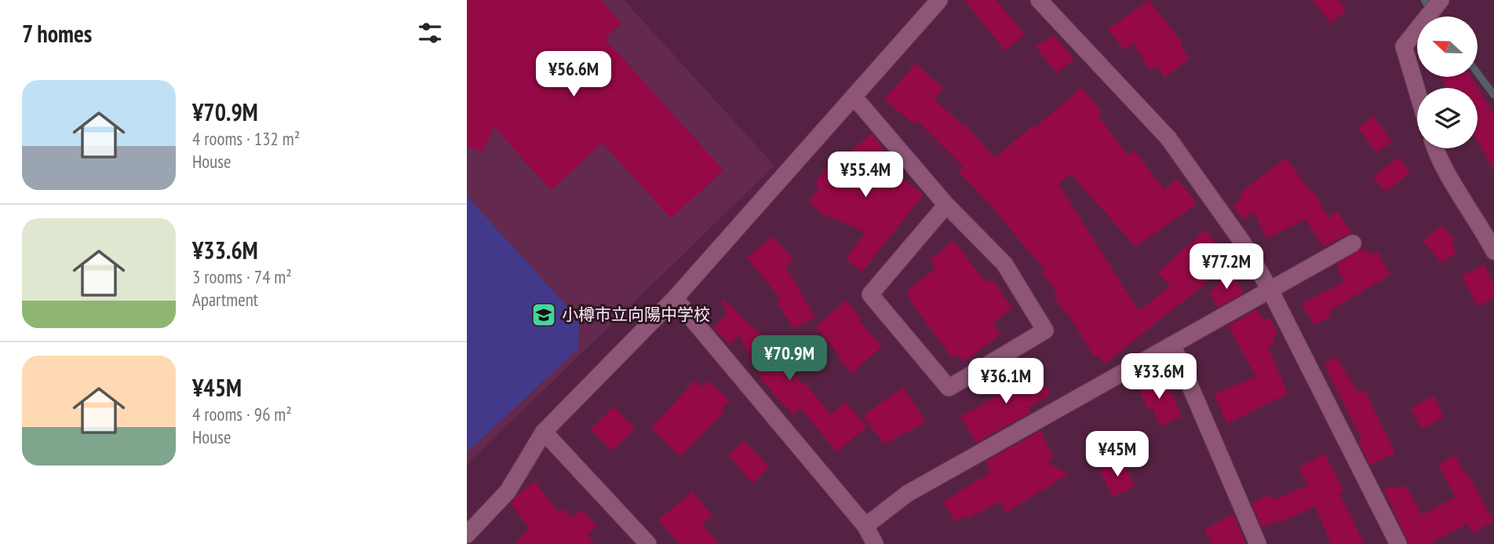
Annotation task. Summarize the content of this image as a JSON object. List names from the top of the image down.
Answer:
{
  "places": {
    "school or university": ["小樽市立向陽中学校"]
  },
  "north": "left",
  "page": {
    "heading": "7 homes",
    "price": [
      "¥56.6M",
      "¥55.4M",
      "¥77.2M",
      "¥70.9M",
      "¥33.6M",
      "¥36.1M",
      "¥45M"
    ],
    "list": [
      {
        "name": "¥70.9M",
        "note": "4 rooms · 132 m² · House"
      },
      {
        "name": "¥33.6M",
        "note": "3 rooms · 74 m² · Apartment"
      },
      {
        "name": "¥45M",
        "note": "4 rooms · 96 m² · House"
      }
    ]
  }
}
